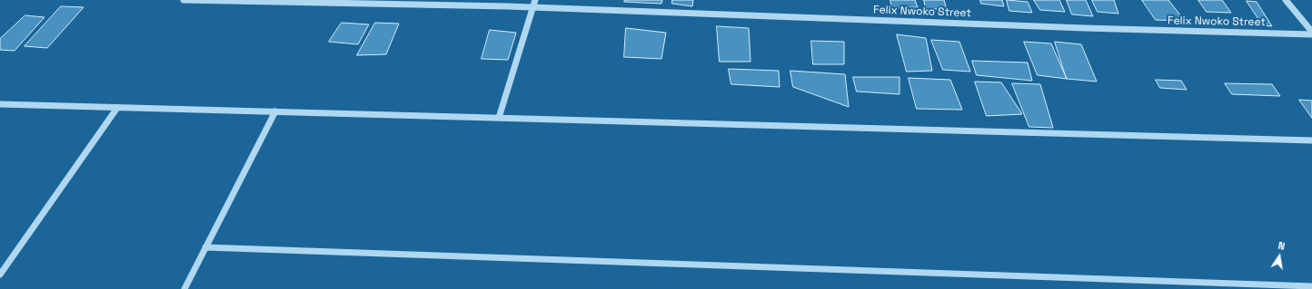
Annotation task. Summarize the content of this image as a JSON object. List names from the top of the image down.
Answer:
{
  "streets": {
    "street": ["Felix Nwoko Street"]
  },
  "north": "top"
}
